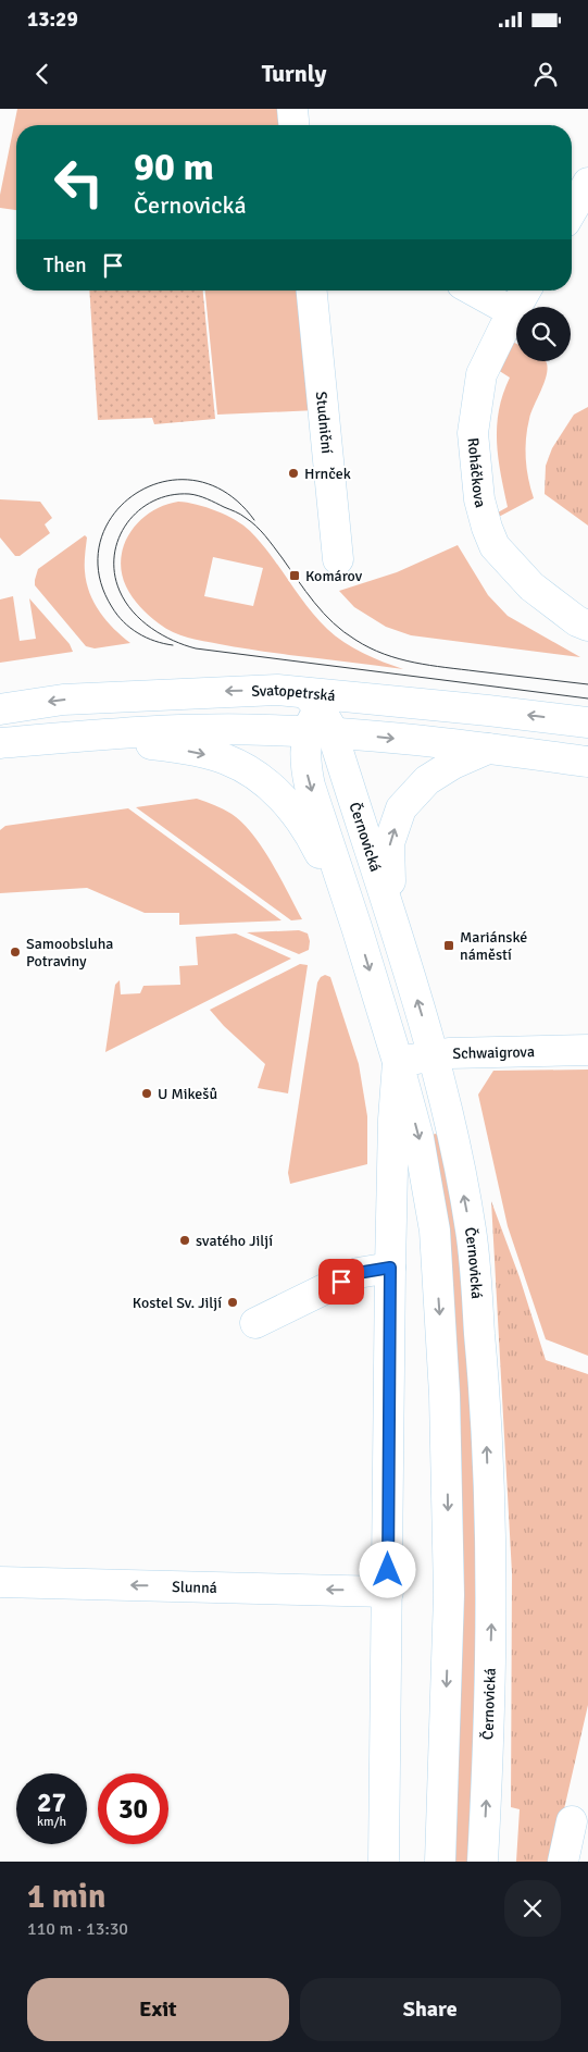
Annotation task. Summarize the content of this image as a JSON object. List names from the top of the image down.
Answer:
{
  "streets": {
    "main road": [
      "Studniční",
      "Roháčkova",
      "Svatopetrská",
      "Černovická",
      "Schwaigrova",
      "Slunná"
    ]
  },
  "crossings": [
    ["Svatopetrská", "Černovická"],
    ["Černovická", "Schwaigrova"]
  ],
  "one_way": ["Slunná"],
  "places": {
    "other": [
      "Hrnček",
      "Samoobsluha Potraviny",
      "U Mikešů",
      "svatého Jiljí",
      "Kostel Sv. Jiljí"
    ],
    "transit": ["Komárov", "Mariánské náměstí"]
  },
  "page": {
    "status": "13:29",
    "header": "Turnly",
    "turn": ["90 m", "Černovická"],
    "then": "Then",
    "speed": "27 km/h",
    "limit": "30",
    "heading": ["1 min", "110 m · 13:30"],
    "buttons": ["Exit", "Share"]
  }
}
